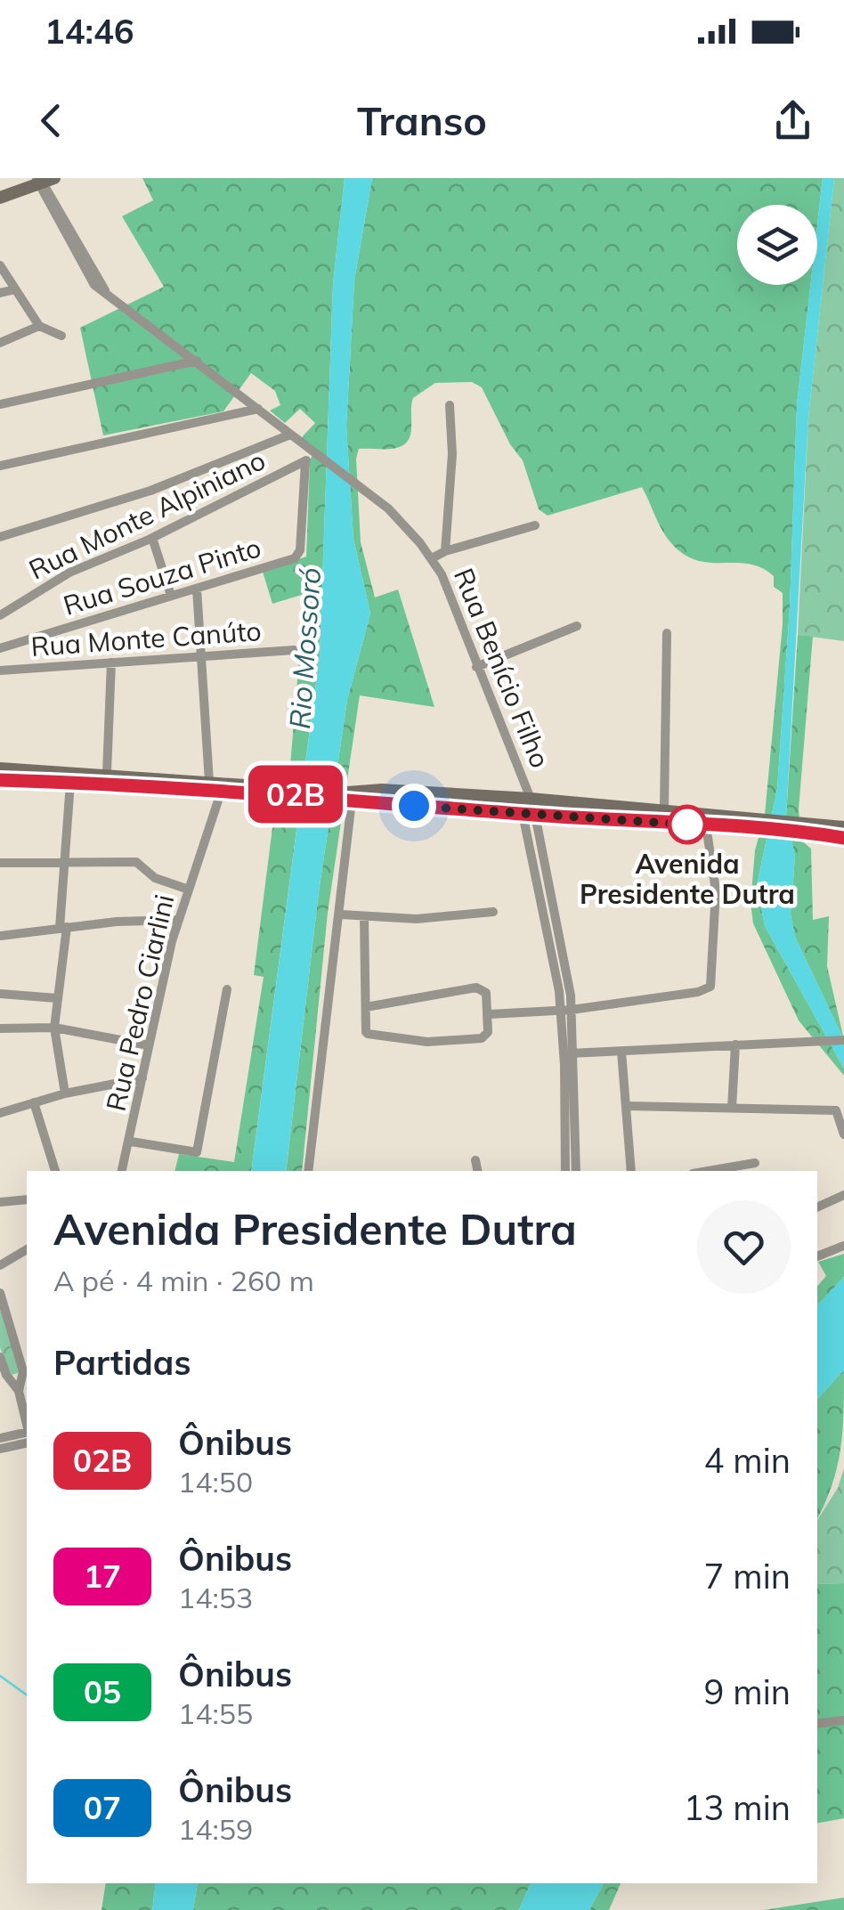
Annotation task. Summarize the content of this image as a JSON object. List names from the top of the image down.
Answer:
{
  "streets": {
    "street": [
      "Rua Monte Alpiniano",
      "Rua Souza Pinto",
      "Rua Monte Canúto",
      "Rua Benício Filho",
      "Rua Pedro Ciarlini"
    ]
  },
  "crossings": [
    ["Rua Monte Alpiniano", "Rua Souza Pinto"],
    ["Rua Monte Alpiniano", "Rua Benício Filho"],
    ["Rua Souza Pinto", "Rua Benício Filho"]
  ],
  "water": ["Rio Mossoró"],
  "places": ["Avenida Presidente Dutra"],
  "lines": ["bus line 02B"],
  "page": {
    "status": "14:46",
    "header": "Transo",
    "on_map": "02B",
    "heading": [
      ["Avenida Presidente Dutra", "A pé · 4 min · 260 m"],
      "Partidas"
    ],
    "list": [
      {
        "mark": "02B",
        "name": "Ônibus",
        "note": "14:50",
        "value": "4 min"
      },
      {
        "mark": "17",
        "name": "Ônibus",
        "note": "14:53",
        "value": "7 min"
      },
      {
        "mark": "05",
        "name": "Ônibus",
        "note": "14:55",
        "value": "9 min"
      },
      {
        "mark": "07",
        "name": "Ônibus",
        "note": "14:59",
        "value": "13 min"
      }
    ]
  }
}
